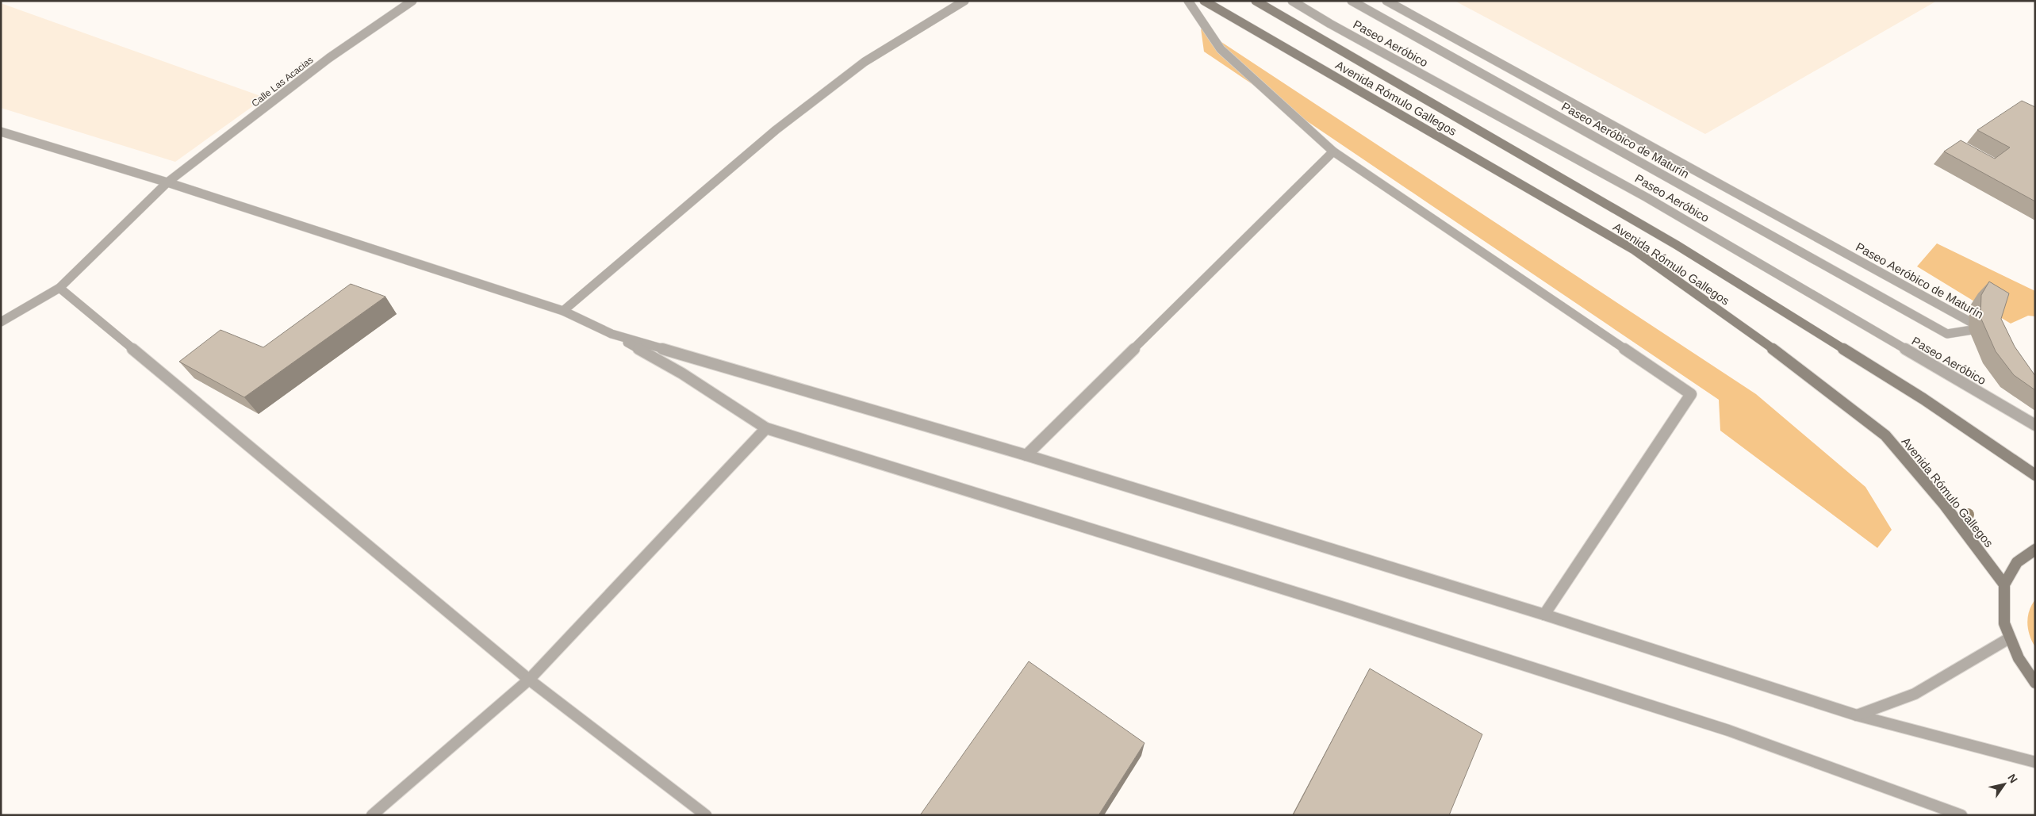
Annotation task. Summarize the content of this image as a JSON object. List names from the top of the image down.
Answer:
{
  "streets": {
    "main road": ["Avenida Rómulo Gallegos"],
    "street": ["Paseo Aeróbico", "Calle Las Acacias", "Paseo Aeróbico de Maturín"]
  },
  "north": "top right"
}
